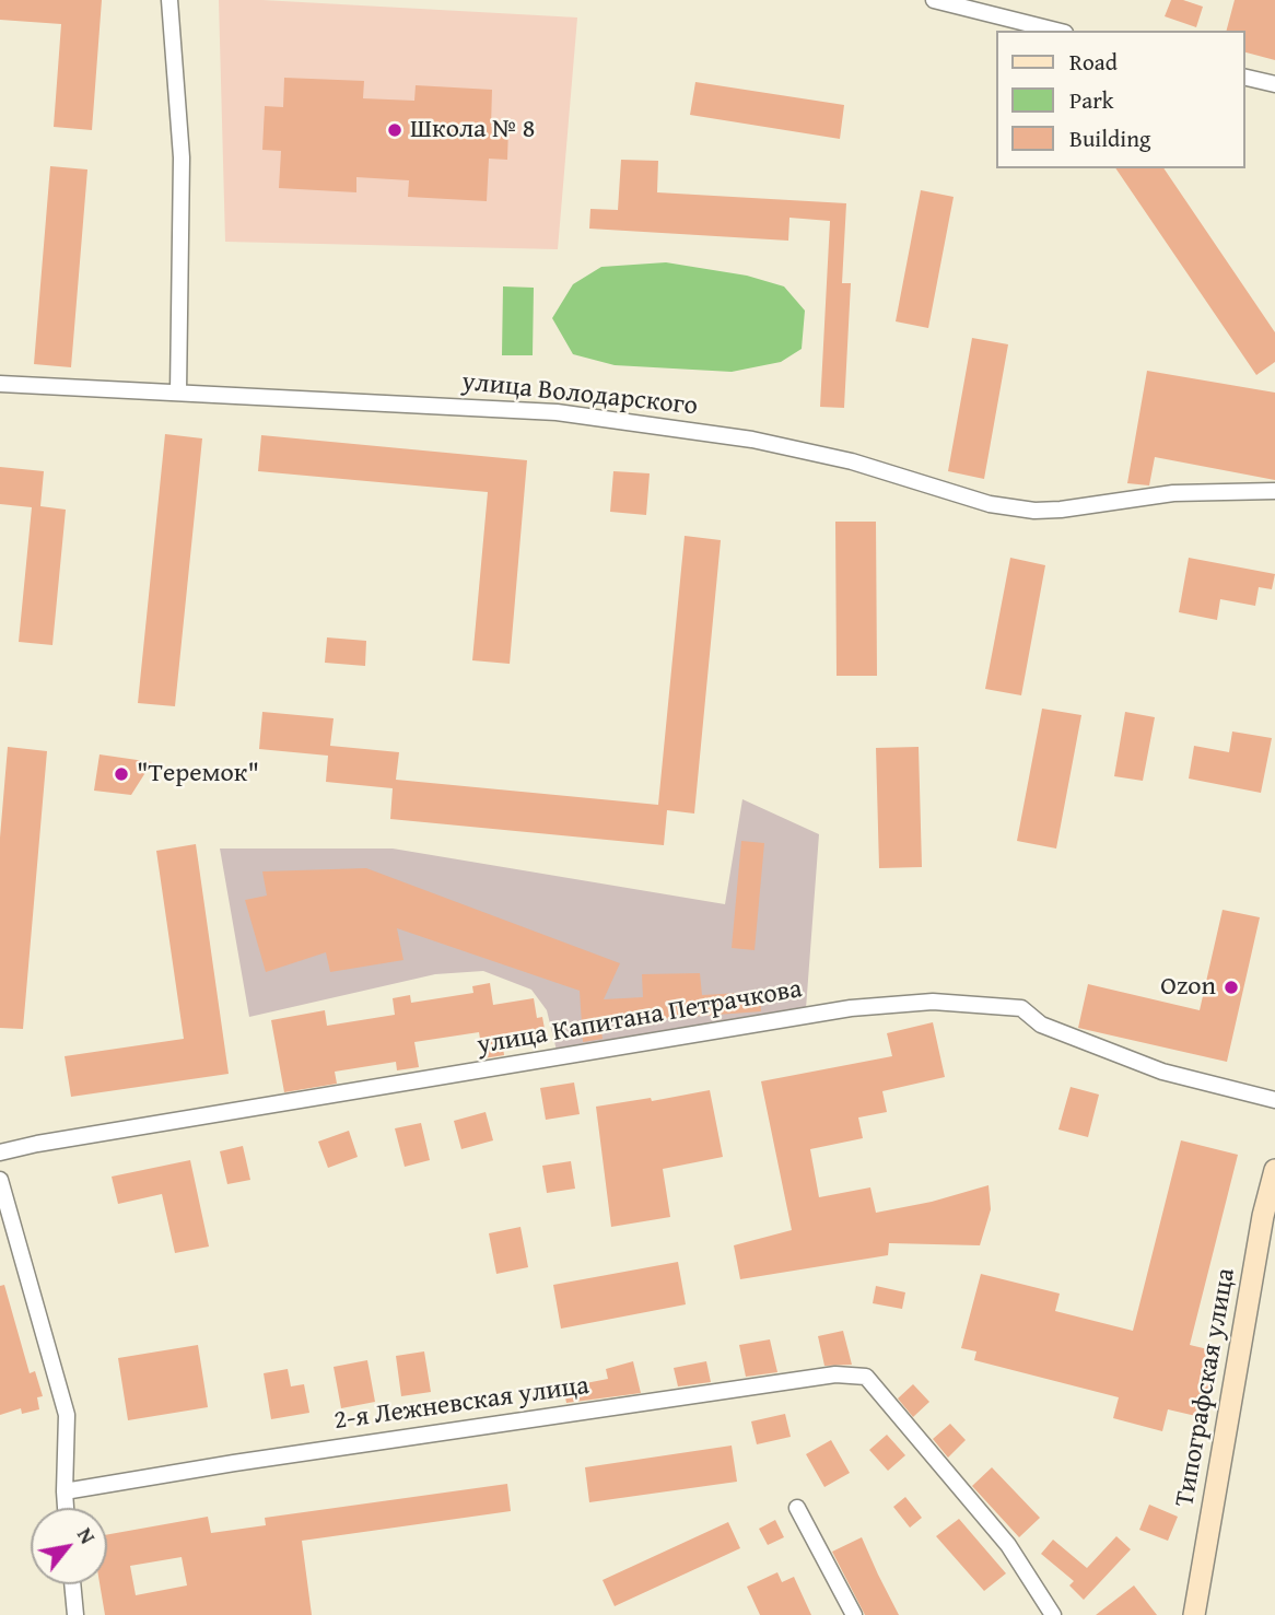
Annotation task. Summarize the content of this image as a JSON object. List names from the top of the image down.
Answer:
{
  "streets": {
    "street": [
      "улица Володарского",
      "улица Капитана Петрачкова",
      "Типографская улица",
      "2-я Лежневская улица"
    ]
  },
  "places": ["Школа № 8", "\"Теремок\"", "Ozon"],
  "legend": ["Road", "Park", "Building"],
  "north": "top right"
}
